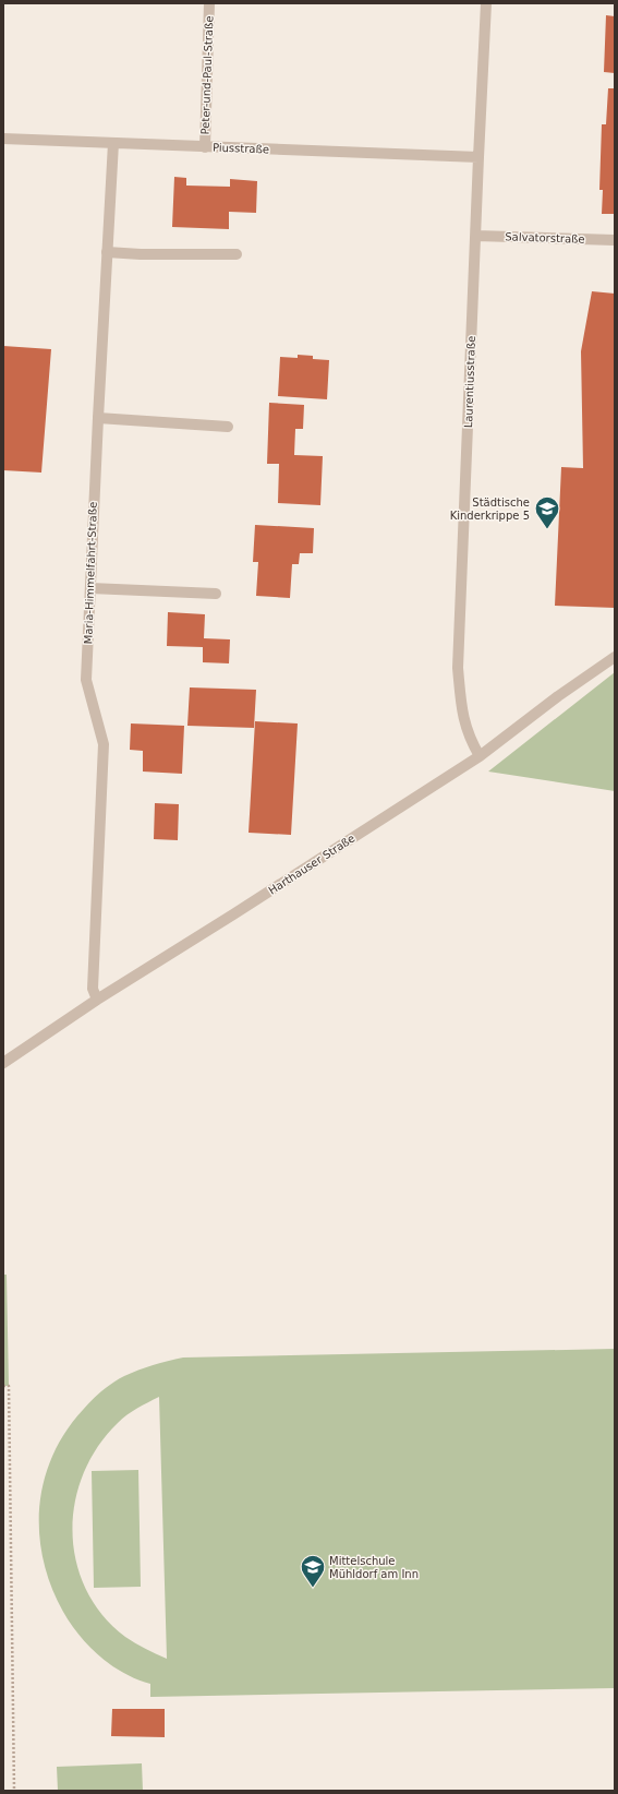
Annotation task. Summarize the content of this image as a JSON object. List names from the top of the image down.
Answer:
{
  "streets": {
    "street": [
      "Peter-und-Paul-Straße",
      "Piusstraße",
      "Salvatorstraße",
      "Laurentiusstraße",
      "Maria-Himmelfahrt-Straße",
      "Harthauser Straße"
    ]
  },
  "crossings": [
    ["Peter-und-Paul-Straße", "Piusstraße"],
    ["Piusstraße", "Laurentiusstraße"],
    ["Piusstraße", "Maria-Himmelfahrt-Straße"],
    ["Salvatorstraße", "Laurentiusstraße"],
    ["Laurentiusstraße", "Harthauser Straße"],
    ["Maria-Himmelfahrt-Straße", "Harthauser Straße"]
  ],
  "places": {
    "school or university": ["Städtische Kinderkrippe 5", "Mittelschule Mühldorf am Inn"]
  }
}
